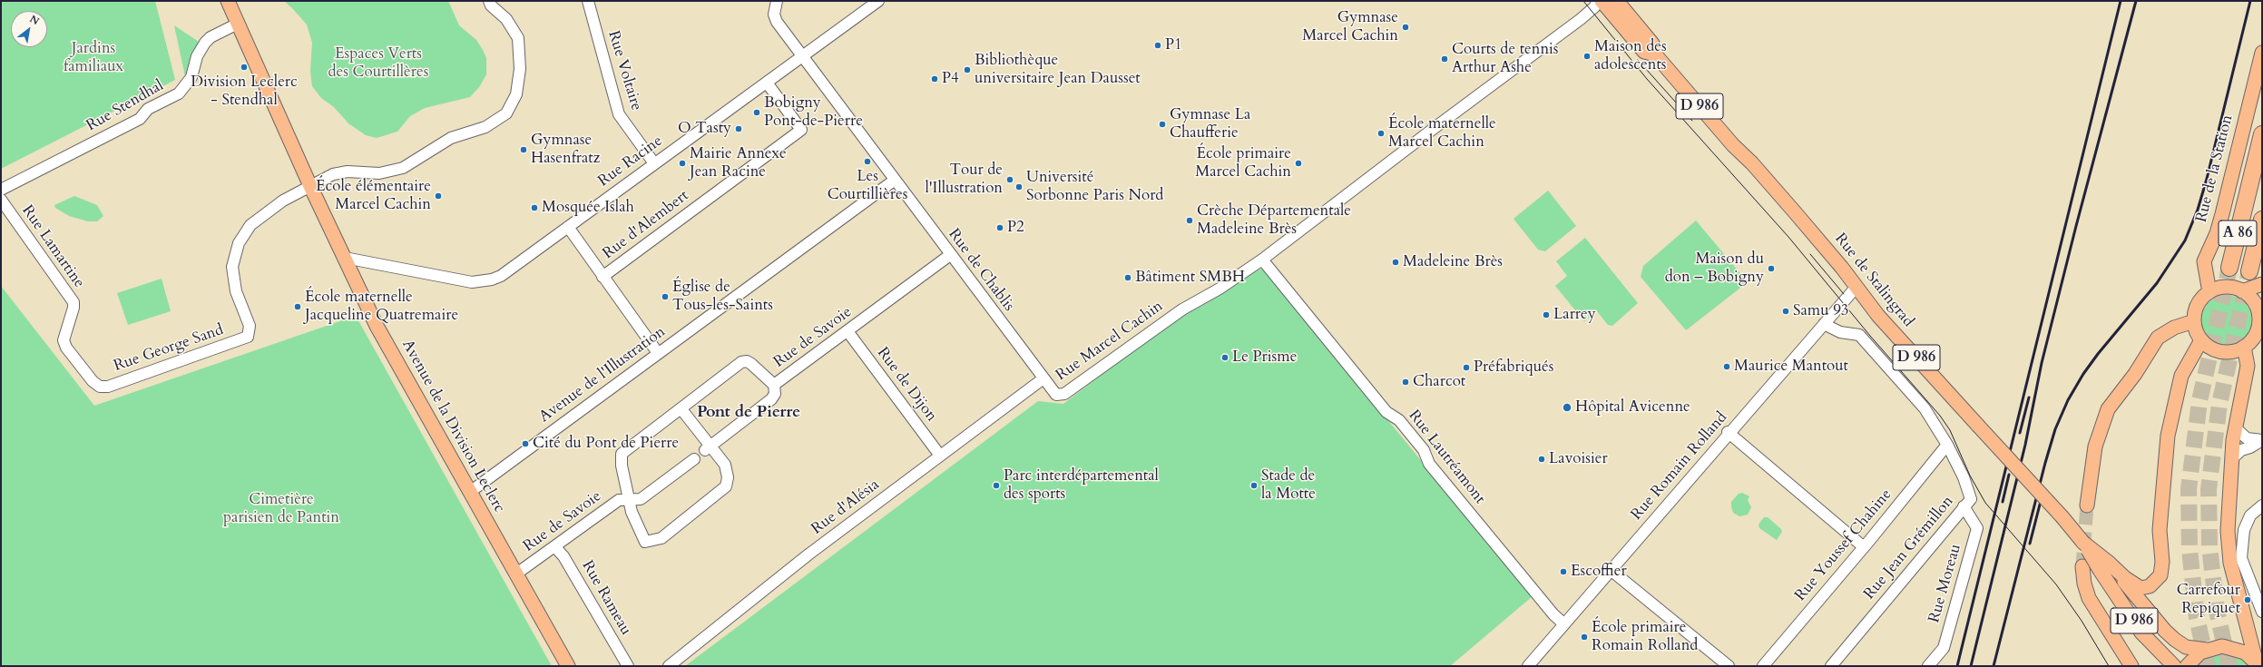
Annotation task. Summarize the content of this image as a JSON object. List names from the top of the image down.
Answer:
{
  "streets": {
    "highway": ["A 86"],
    "main road": [
      "D 986",
      "Rue de la Station",
      "Rue de Stalingrad",
      "Avenue de la Division Leclerc"
    ],
    "street": [
      "Rue Voltaire",
      "Rue Stendhal",
      "Rue Racine",
      "Rue d'Alembert",
      "Rue Lamartine",
      "Rue de Chablis",
      "Rue de Savoie",
      "Rue Marcel Cachin",
      "Rue George Sand",
      "Avenue de l'Illustration",
      "Rue de Dijon",
      "Rue Lautréamont",
      "Rue Romain Rolland",
      "Rue d'Alésia",
      "Rue Youssef Chahine",
      "Rue Jean Grémillon",
      "Rue Moreau",
      "Rue Rameau"
    ]
  },
  "crossings": [
    ["Rue Voltaire", "Rue Racine"],
    ["Rue Stendhal", "Avenue de la Division Leclerc"],
    ["Rue Racine", "Rue d'Alembert"],
    ["Rue Racine", "Rue de Chablis"],
    ["Rue Racine", "Avenue de la Division Leclerc"],
    ["Rue Lamartine", "Rue George Sand"],
    ["Rue de Chablis", "Rue de Savoie"],
    ["Rue de Chablis", "Rue Marcel Cachin"],
    ["Rue de Chablis", "Avenue de l'Illustration"],
    ["Rue de Chablis", "Rue d'Alésia"],
    ["Rue de Stalingrad", "Rue Romain Rolland"],
    ["Rue de Savoie", "Rue de Dijon"],
    ["Rue de Savoie", "Avenue de la Division Leclerc"],
    ["Rue de Savoie", "Rue Rameau"],
    ["Rue Marcel Cachin", "Rue Lautréamont"],
    ["Rue Marcel Cachin", "Rue d'Alésia"],
    ["Rue George Sand", "Avenue de la Division Leclerc"],
    ["Avenue de l'Illustration", "Avenue de la Division Leclerc"],
    ["Rue de Dijon", "Rue d'Alésia"],
    ["Rue Lautréamont", "Rue Romain Rolland"],
    ["Rue Romain Rolland", "Rue Jean Grémillon"],
    ["Rue Youssef Chahine", "Rue Jean Grémillon"],
    ["Rue Jean Grémillon", "Rue Moreau"]
  ],
  "districts": ["Pont de Pierre"],
  "parks": ["Jardins familiaux", "Espaces Verts des Courtillères", "Cimetière parisien de Pantin"],
  "places": [
    "Gymnase Marcel Cachin",
    "P1",
    "Maison des adolescents",
    "Courts de tennis Arthur Ashe",
    "Division Leclerc - Stendhal",
    "Bibliothèque universitaire Jean Dausset",
    "P4",
    "Bobigny Pont-de-Pierre",
    "Gymnase La Chaufferie",
    "O Tasty",
    "École maternelle Marcel Cachin",
    "Gymnase Hasenfratz",
    "Les Courtillières",
    "Mairie Annexe Jean Racine",
    "École primaire Marcel Cachin",
    "Tour de l'Illustration",
    "Université Sorbonne Paris Nord",
    "École élémentaire Marcel Cachin",
    "Mosquée Islah",
    "Crèche Départementale Madeleine Brès",
    "P2",
    "Madeleine Brès",
    "Maison du don – Bobigny",
    "Bâtiment SMBH",
    "Église de Tous-les-Saints",
    "École maternelle Jacqueline Quatremaire",
    "Samu 93",
    "Larrey",
    "Le Prisme",
    "Maurice Mantout",
    "Préfabriqués",
    "Charcot",
    "Hôpital Avicenne",
    "Cité du Pont de Pierre",
    "Lavoisier",
    "Parc interdépartemental des sports",
    "Stade de la Motte",
    "Escoffier",
    "Carrefour Repiquet",
    "École primaire Romain Rolland"
  ],
  "north": "top right"
}
